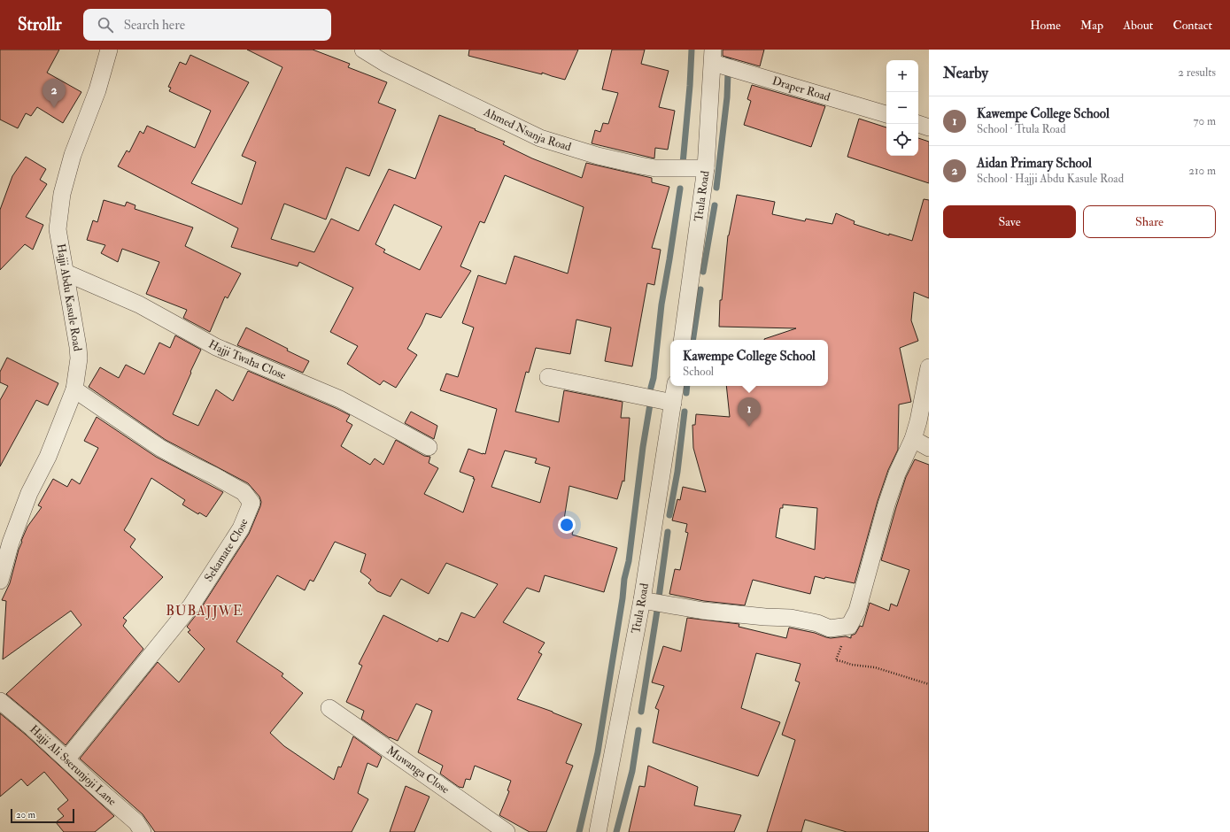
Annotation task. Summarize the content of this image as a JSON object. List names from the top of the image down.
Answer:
{
  "streets": {
    "street": [
      "Draper Road",
      "Ahmed Nsanja Road",
      "Ttula Road",
      "Hajji Abdu Kasule Road",
      "Hajji Twaha Close",
      "Sekamate Close",
      "Hajji Ali Sserunjoji Lane",
      "Muwanga Close"
    ]
  },
  "crossings": [
    ["Draper Road", "Ttula Road"],
    ["Ahmed Nsanja Road", "Ttula Road"],
    ["Hajji Abdu Kasule Road", "Hajji Twaha Close"],
    ["Hajji Abdu Kasule Road", "Sekamate Close"],
    ["Sekamate Close", "Hajji Ali Sserunjoji Lane"]
  ],
  "districts": ["BUBAJJWE"],
  "scale_bar": "20 m",
  "page": {
    "header": "Strollr",
    "search": "Search here",
    "nav": [
      "Home",
      "Map",
      "About",
      "Contact"
    ],
    "heading": ["Nearby", "2 results"],
    "map_buttons": ["+", "−"],
    "pins": ["2", "1"],
    "list": [
      {
        "mark": "1",
        "name": "Kawempe College School",
        "note": "School · Ttula Road",
        "value": "70 m"
      },
      {
        "mark": "2",
        "name": "Aidan Primary School",
        "note": "School · Hajji Abdu Kasule Road",
        "value": "210 m"
      }
    ],
    "buttons": ["Save", "Share"],
    "popup": ["Kawempe College School", "School"],
    "scale": "20 m"
  }
}
